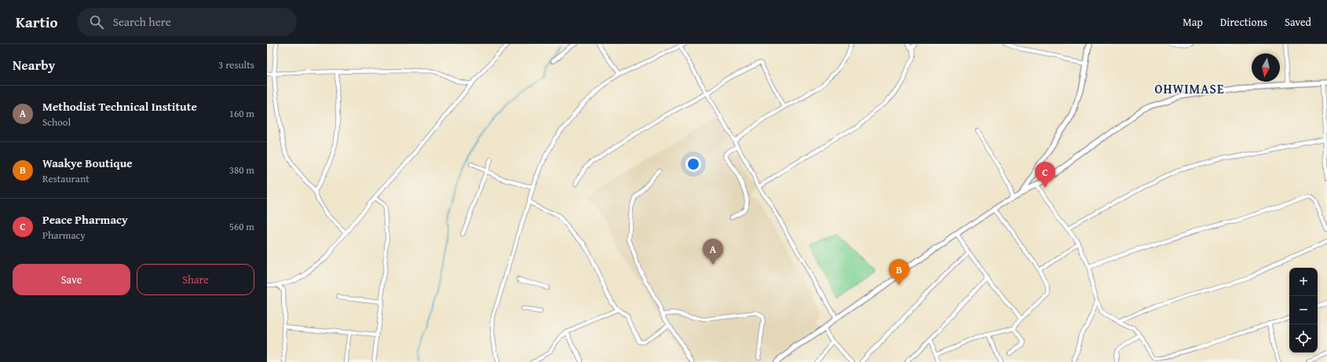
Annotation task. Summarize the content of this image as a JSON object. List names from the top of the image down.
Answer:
{
  "districts": ["OHWIMASE"],
  "north": "bottom",
  "page": {
    "header": "Kartio",
    "search": "Search here",
    "nav": ["Map", "Directions", "Saved"],
    "heading": ["Nearby", "3 results"],
    "list": [
      {
        "mark": "A",
        "name": "Methodist Technical Institute",
        "note": "School",
        "value": "160 m"
      },
      {
        "mark": "B",
        "name": "Waakye Boutique",
        "note": "Restaurant",
        "value": "380 m"
      },
      {
        "mark": "C",
        "name": "Peace Pharmacy",
        "note": "Pharmacy",
        "value": "560 m"
      }
    ],
    "pins": ["C", "A", "B"],
    "buttons": ["Save", "Share"],
    "map_buttons": ["+", "−"]
  }
}
